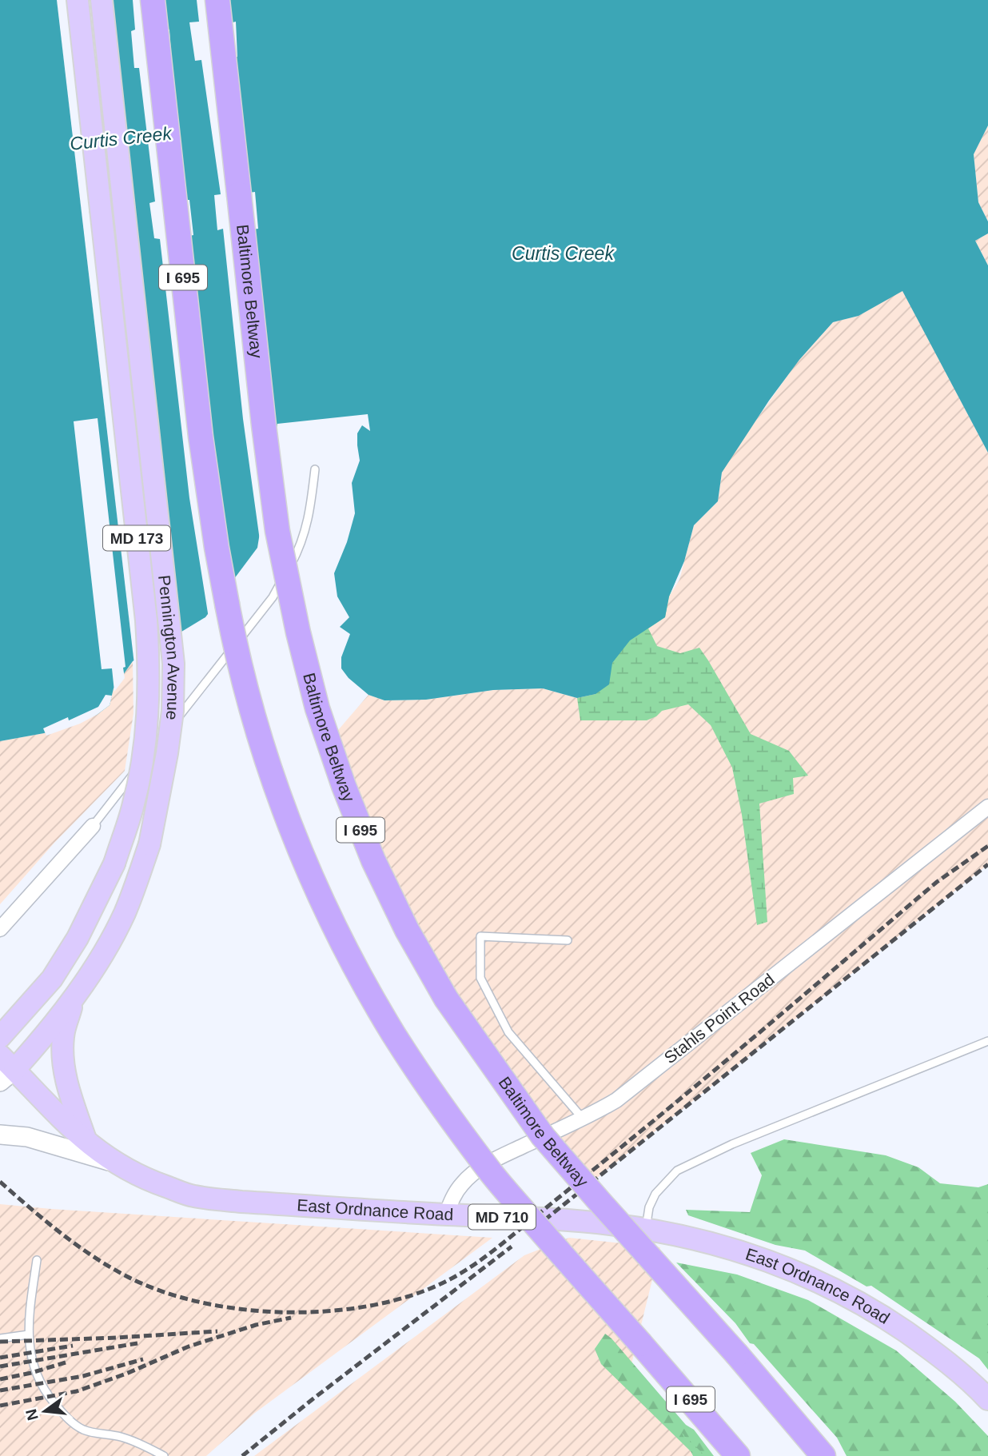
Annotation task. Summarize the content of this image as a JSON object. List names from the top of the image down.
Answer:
{
  "streets": {
    "highway": ["I 695", "Baltimore Beltway"],
    "main road": [
      "MD 173",
      "Pennington Avenue",
      "East Ordnance Road",
      "MD 710"
    ],
    "street": ["Stahls Point Road"]
  },
  "crossings": [
    ["Pennington Avenue", "East Ordnance Road"],
    ["Stahls Point Road", "East Ordnance Road"]
  ],
  "water": ["Curtis Creek"],
  "north": "left"
}
